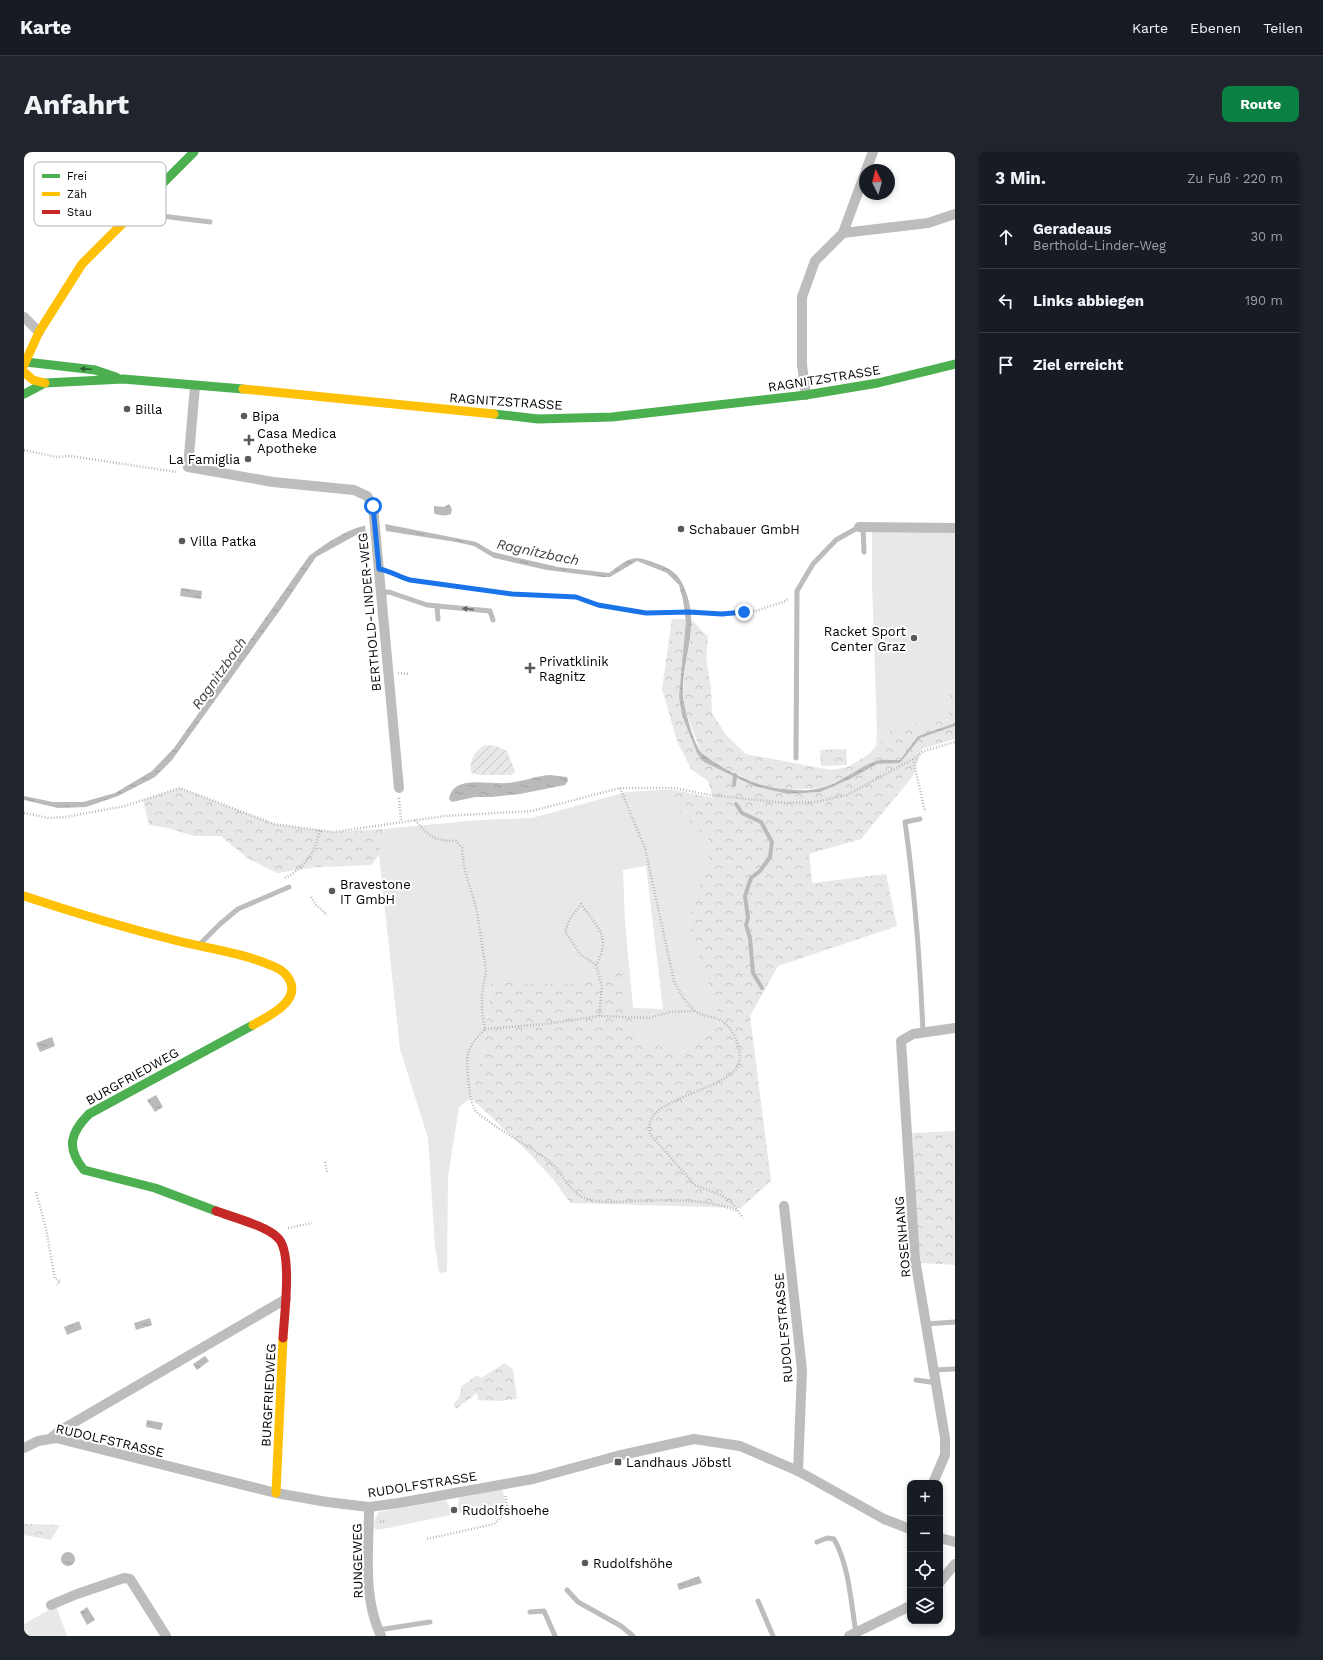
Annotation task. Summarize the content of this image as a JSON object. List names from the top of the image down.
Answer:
{
  "streets": {
    "main road": ["RAGNITZSTRASSE", "BURGFRIEDWEG"],
    "street": [
      "BERTHOLD-LINDER-WEG",
      "ROSENHANG",
      "RUDOLFSTRASSE",
      "RUNGEWEG"
    ]
  },
  "crossings": [
    ["RAGNITZSTRASSE", "BERTHOLD-LINDER-WEG"],
    ["BURGFRIEDWEG", "RUDOLFSTRASSE"],
    ["RUDOLFSTRASSE", "RUNGEWEG"]
  ],
  "water": ["Ragnitzbach"],
  "places": {
    "other": [
      "Billa",
      "Bipa",
      "La Famiglia",
      "Schabauer GmbH",
      "Villa Patka",
      "Racket Sport Center Graz",
      "Bravestone IT GmbH",
      "Rudolfshoehe",
      "Rudolfshöhe"
    ],
    "health": ["Casa Medica Apotheke", "Privatklinik Ragnitz"],
    "transit": ["Landhaus Jöbstl"]
  },
  "legend": ["Frei", "Zäh", "Stau"],
  "north": "top",
  "page": {
    "header": "Karte",
    "nav": ["Karte", "Ebenen", "Teilen"],
    "buttons": "Route",
    "title": "Anfahrt",
    "heading": ["3 Min.", "Zu Fuß · 220 m"],
    "list": [
      ["Geradeaus", "Berthold-Linder-Weg", "30 m"],
      ["Links abbiegen", "190 m"],
      "Ziel erreicht"
    ],
    "map_buttons": ["+", "−"]
  }
}
